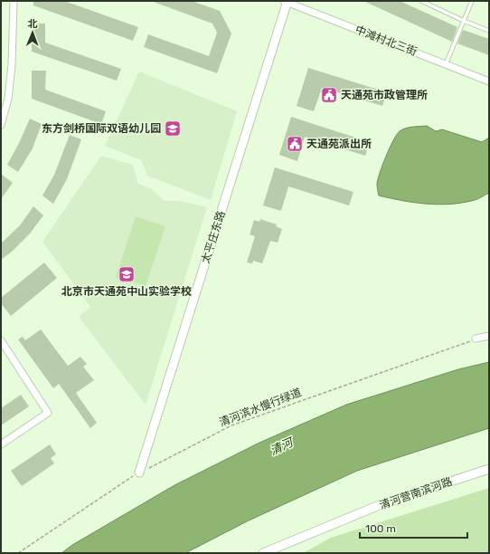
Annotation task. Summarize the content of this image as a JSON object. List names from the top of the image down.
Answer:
{
  "streets": {
    "street": ["中滩村北三街", "太平庄东路", "清河营南滨河路"],
    "path": ["清河滨水慢行绿道"]
  },
  "crossings": [
    ["中滩村北三街", "太平庄东路"],
    ["太平庄东路", "清河滨水慢行绿道"]
  ],
  "water": ["清河"],
  "places": {
    "public building": ["天通苑市政管理所", "天通苑派出所"],
    "school or university": ["东方剑桥国际双语幼儿园", "北京市天通苑中山实验学校"]
  },
  "scale_bar": "100 m",
  "north": "top"
}
